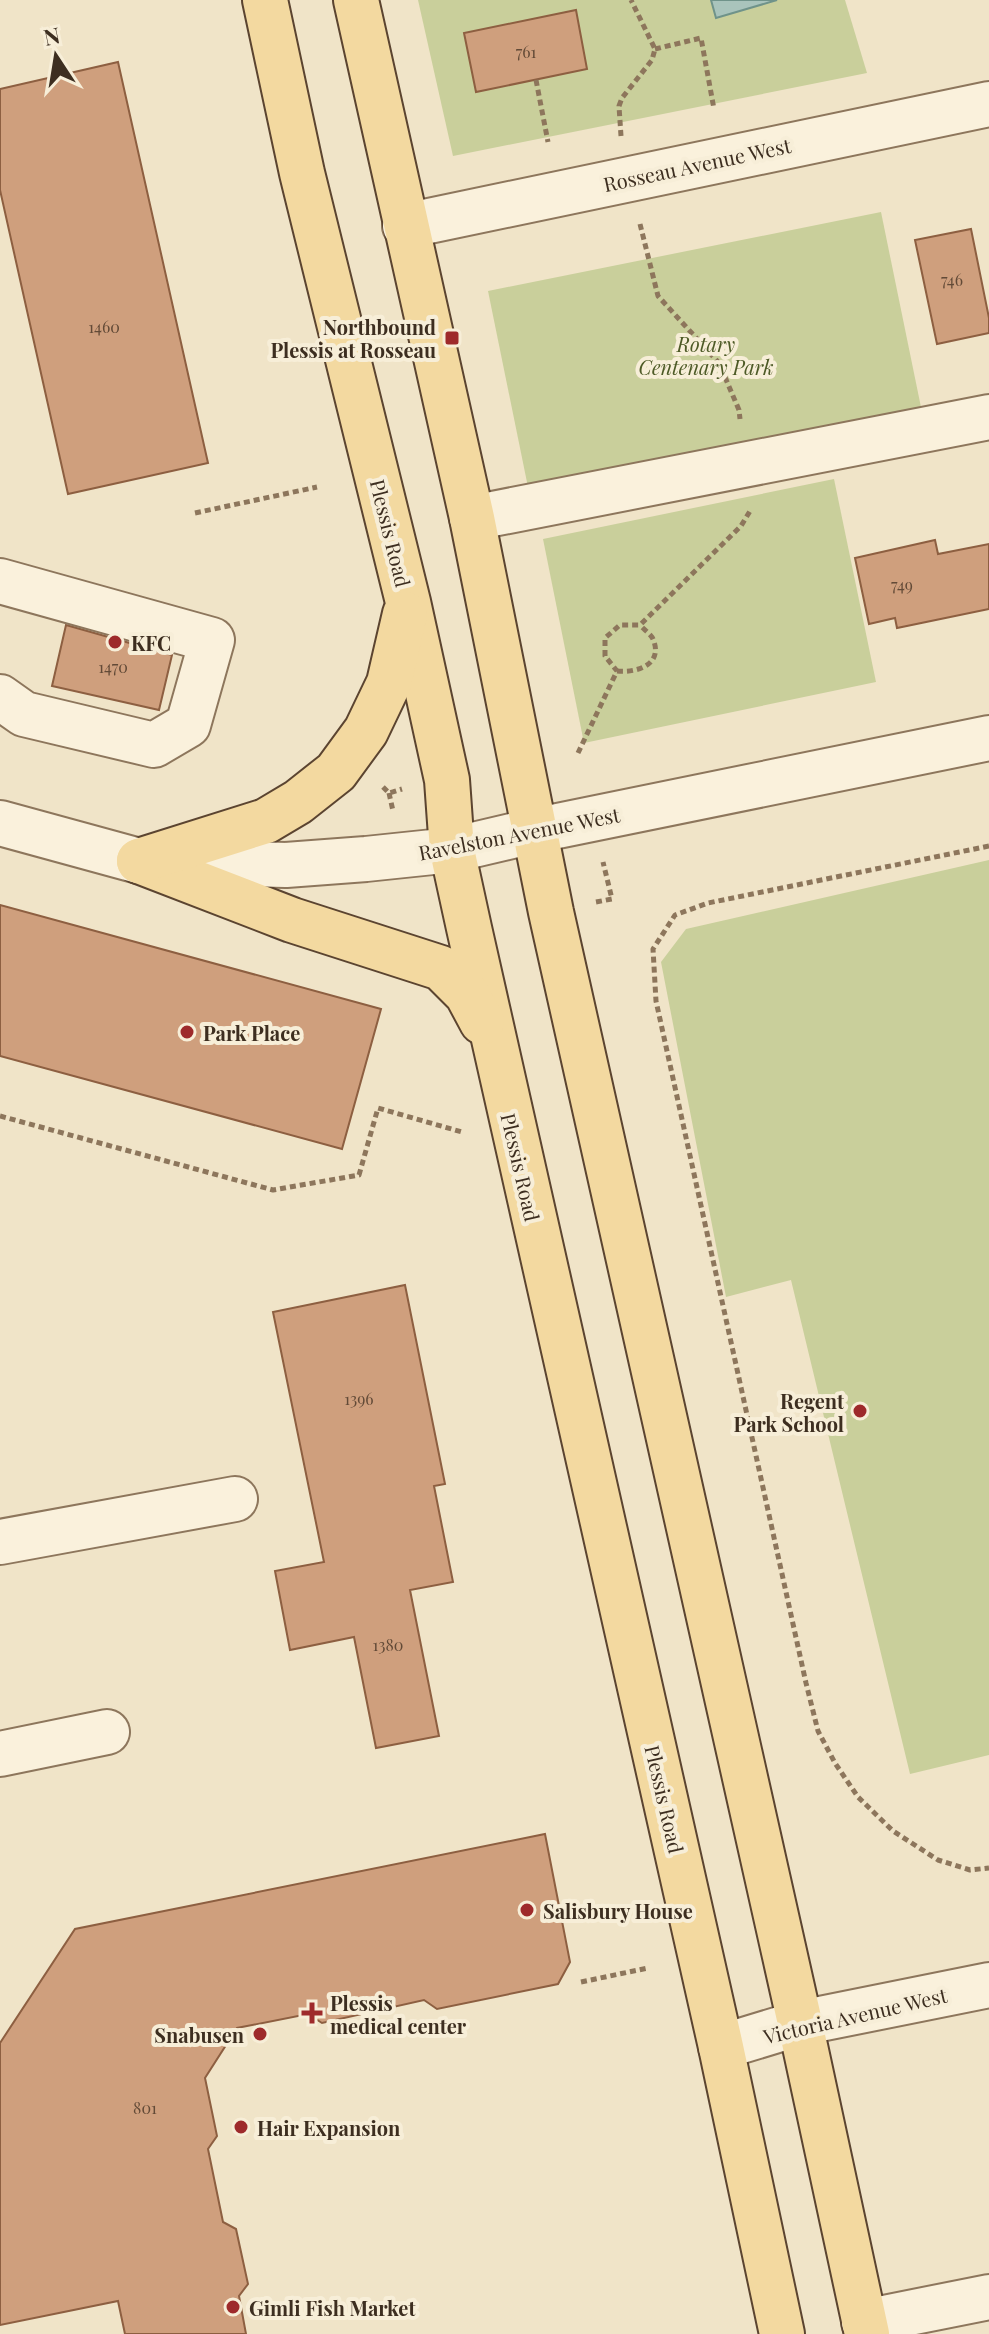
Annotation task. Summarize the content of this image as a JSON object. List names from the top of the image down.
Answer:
{
  "streets": {
    "main road": ["Plessis Road"],
    "street": ["Rosseau Avenue West", "Ravelston Avenue West", "Victoria Avenue West"]
  },
  "crossings": [
    ["Plessis Road", "Ravelston Avenue West"],
    ["Plessis Road", "Victoria Avenue West"]
  ],
  "parks": ["Rotary Centenary Park"],
  "places": {
    "transit": ["Northbound Plessis at Rosseau"],
    "other": [
      "KFC",
      "Park Place",
      "Regent Park School",
      "Salisbury House",
      "Snabusen",
      "Hair Expansion",
      "Gimli Fish Market"
    ],
    "health": ["Plessis medical center"]
  },
  "house_numbers": [
    "761",
    "746",
    "1460",
    "749",
    "1470",
    "1396",
    "1380",
    "801"
  ],
  "north": "top"
}
